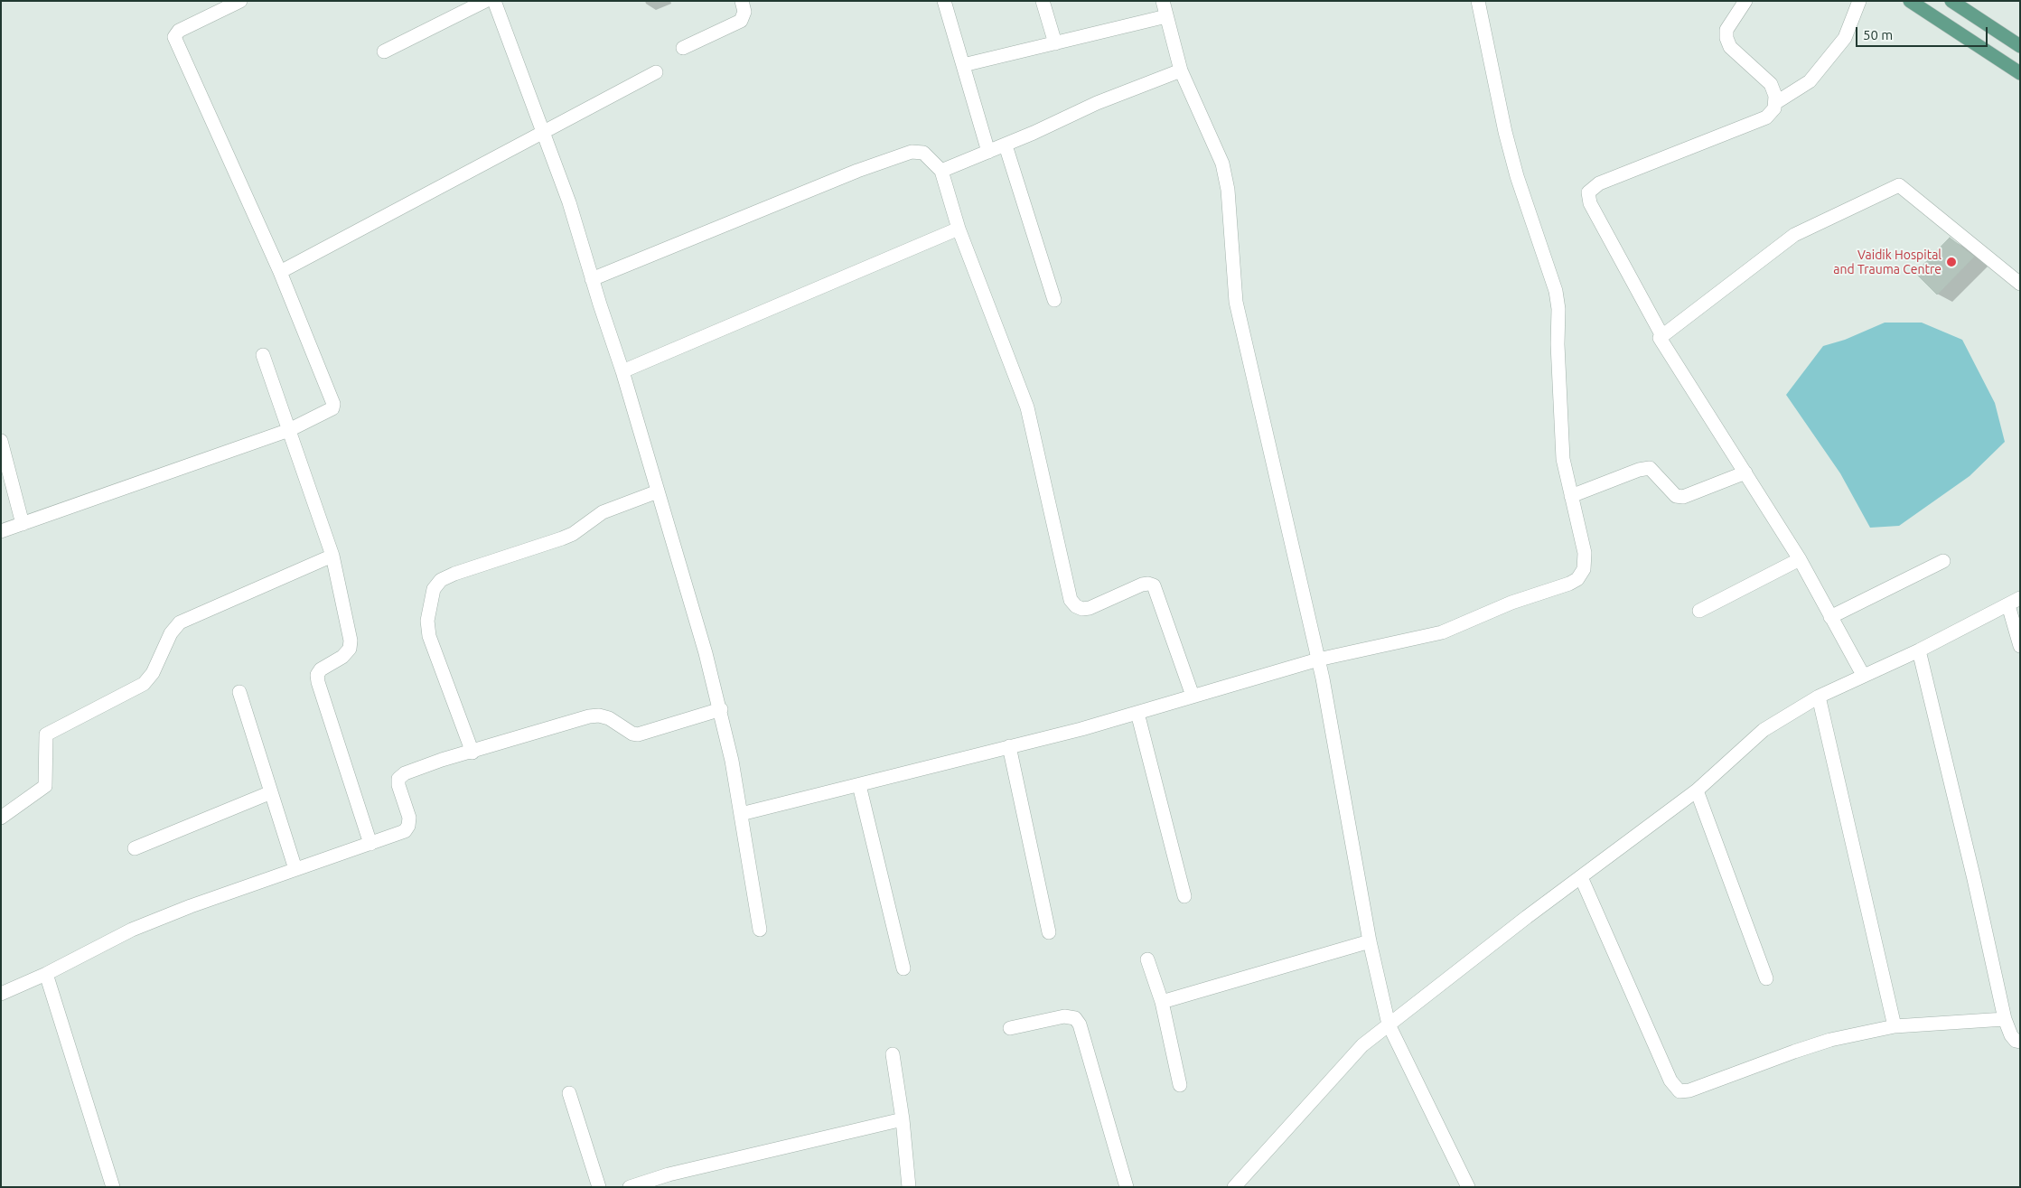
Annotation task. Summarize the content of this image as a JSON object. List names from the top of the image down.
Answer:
{
  "places": ["Vaidik Hospital and Trauma Centre"],
  "scale_bar": "50 m"
}
